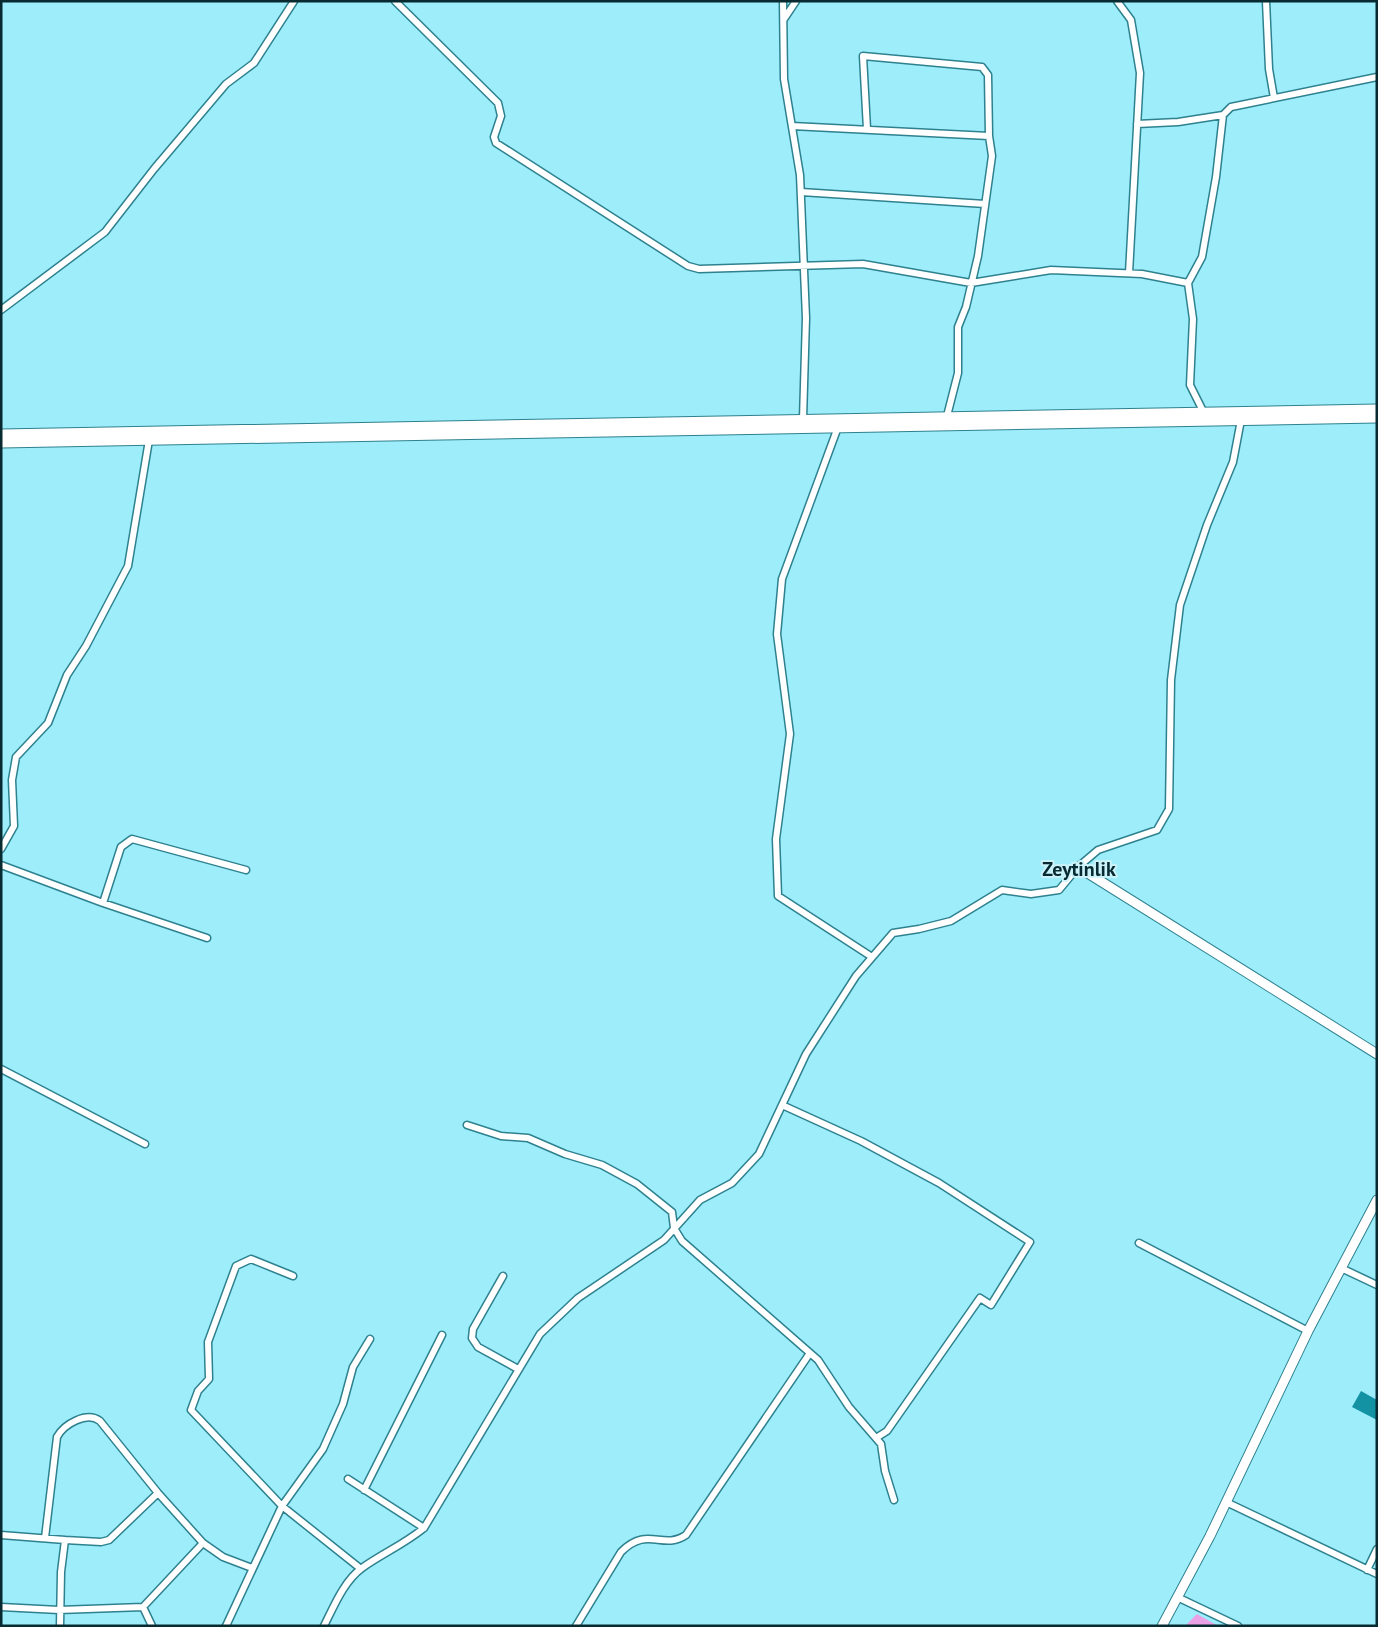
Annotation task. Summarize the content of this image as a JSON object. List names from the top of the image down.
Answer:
{
  "districts": ["Zeytinlik"]
}
